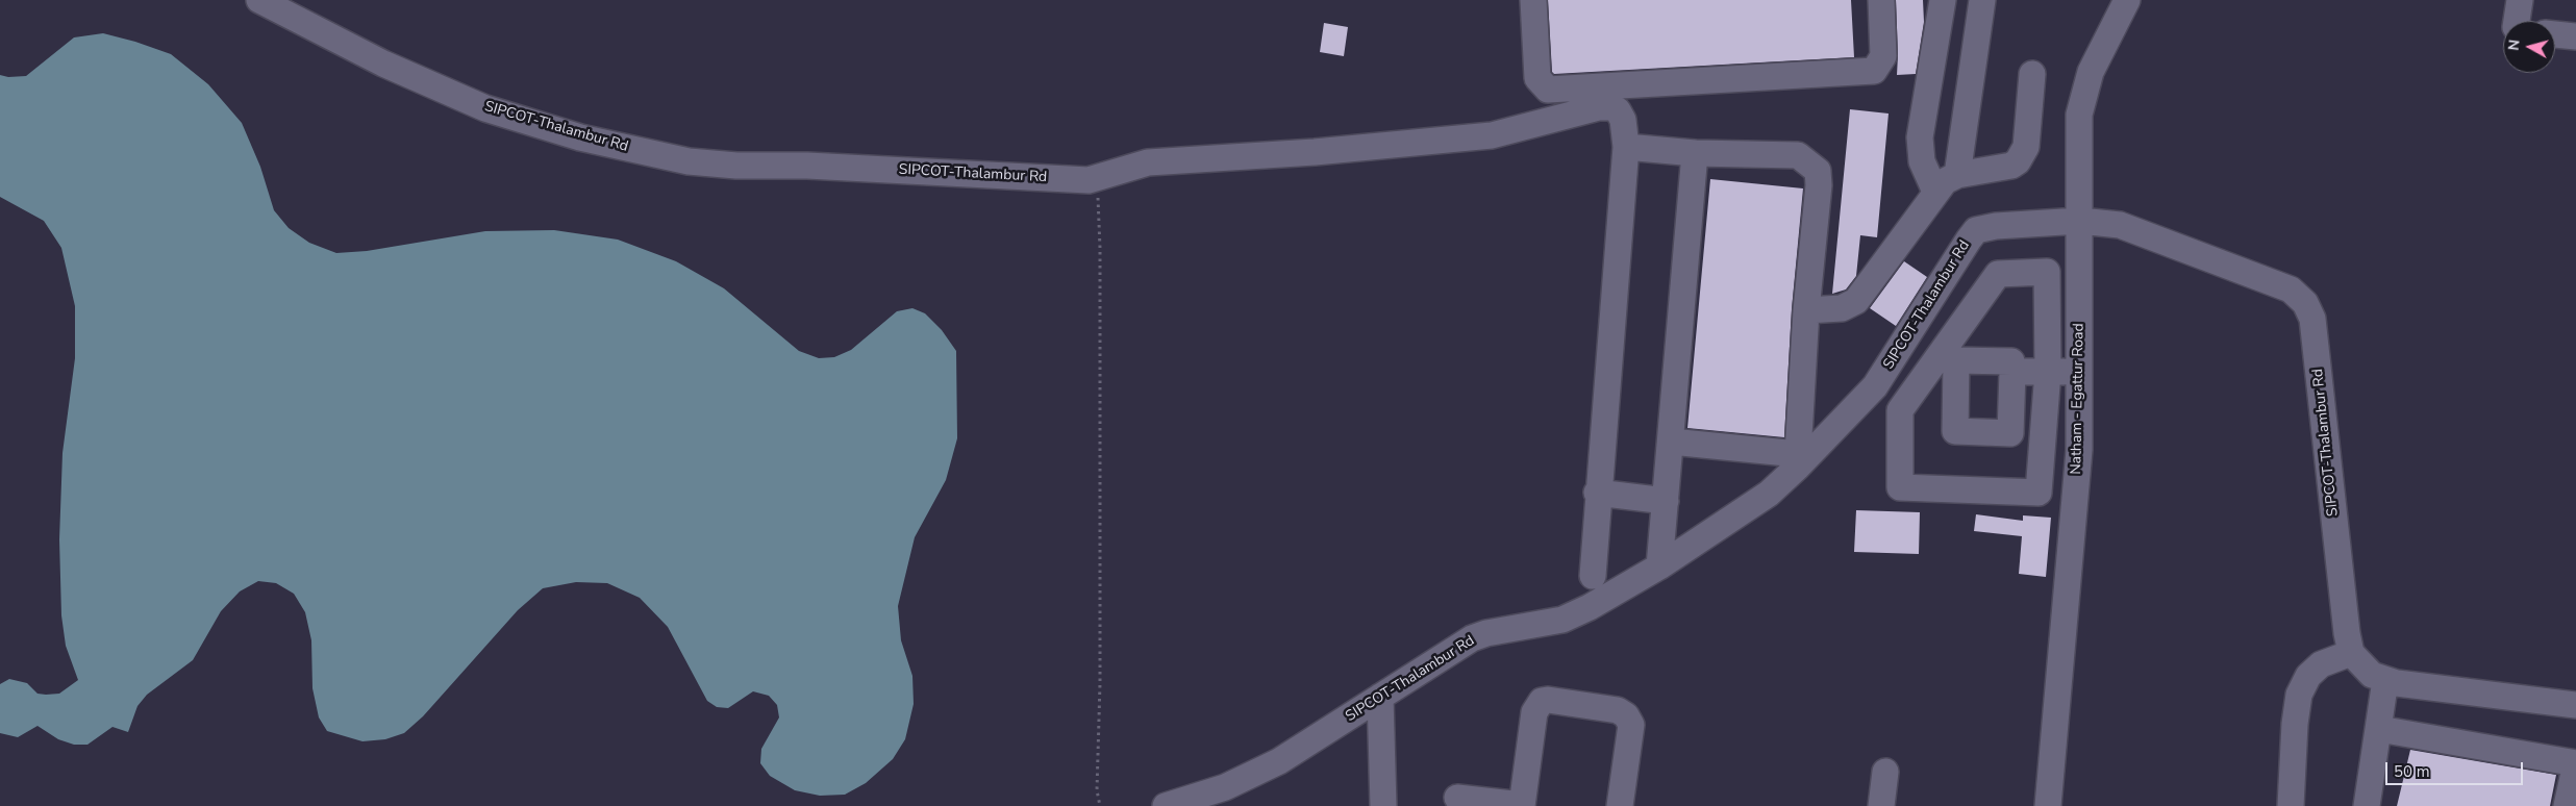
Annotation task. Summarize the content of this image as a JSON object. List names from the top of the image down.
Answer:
{
  "streets": {
    "street": ["SIPCOT-Thalambur Rd", "Natham - Egattur Road"]
  },
  "crossings": [
    ["SIPCOT-Thalambur Rd", "Natham - Egattur Road"]
  ],
  "scale_bar": "50 m",
  "north": "left"
}
